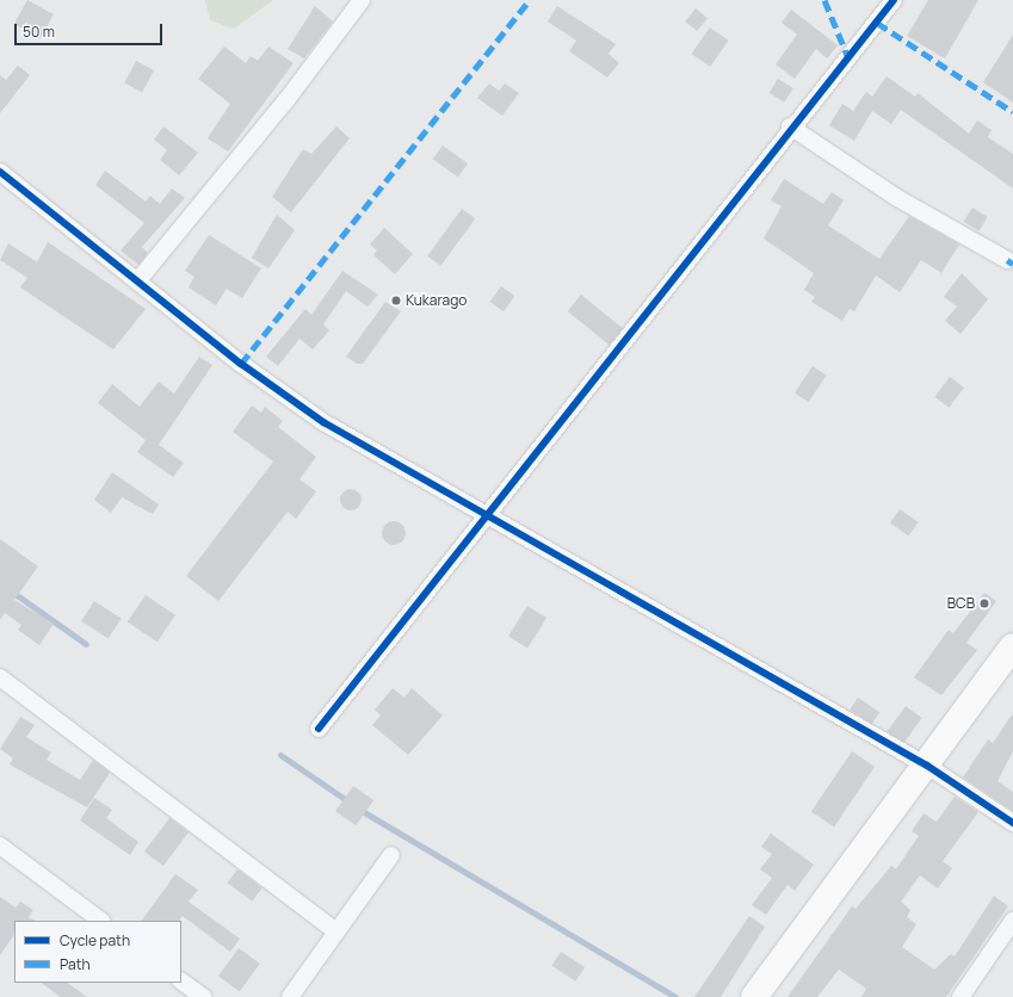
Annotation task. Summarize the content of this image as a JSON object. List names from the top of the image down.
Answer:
{
  "places": ["Kukarago", "BCB"],
  "legend": ["Cycle path", "Path"],
  "scale_bar": "50 m"
}
